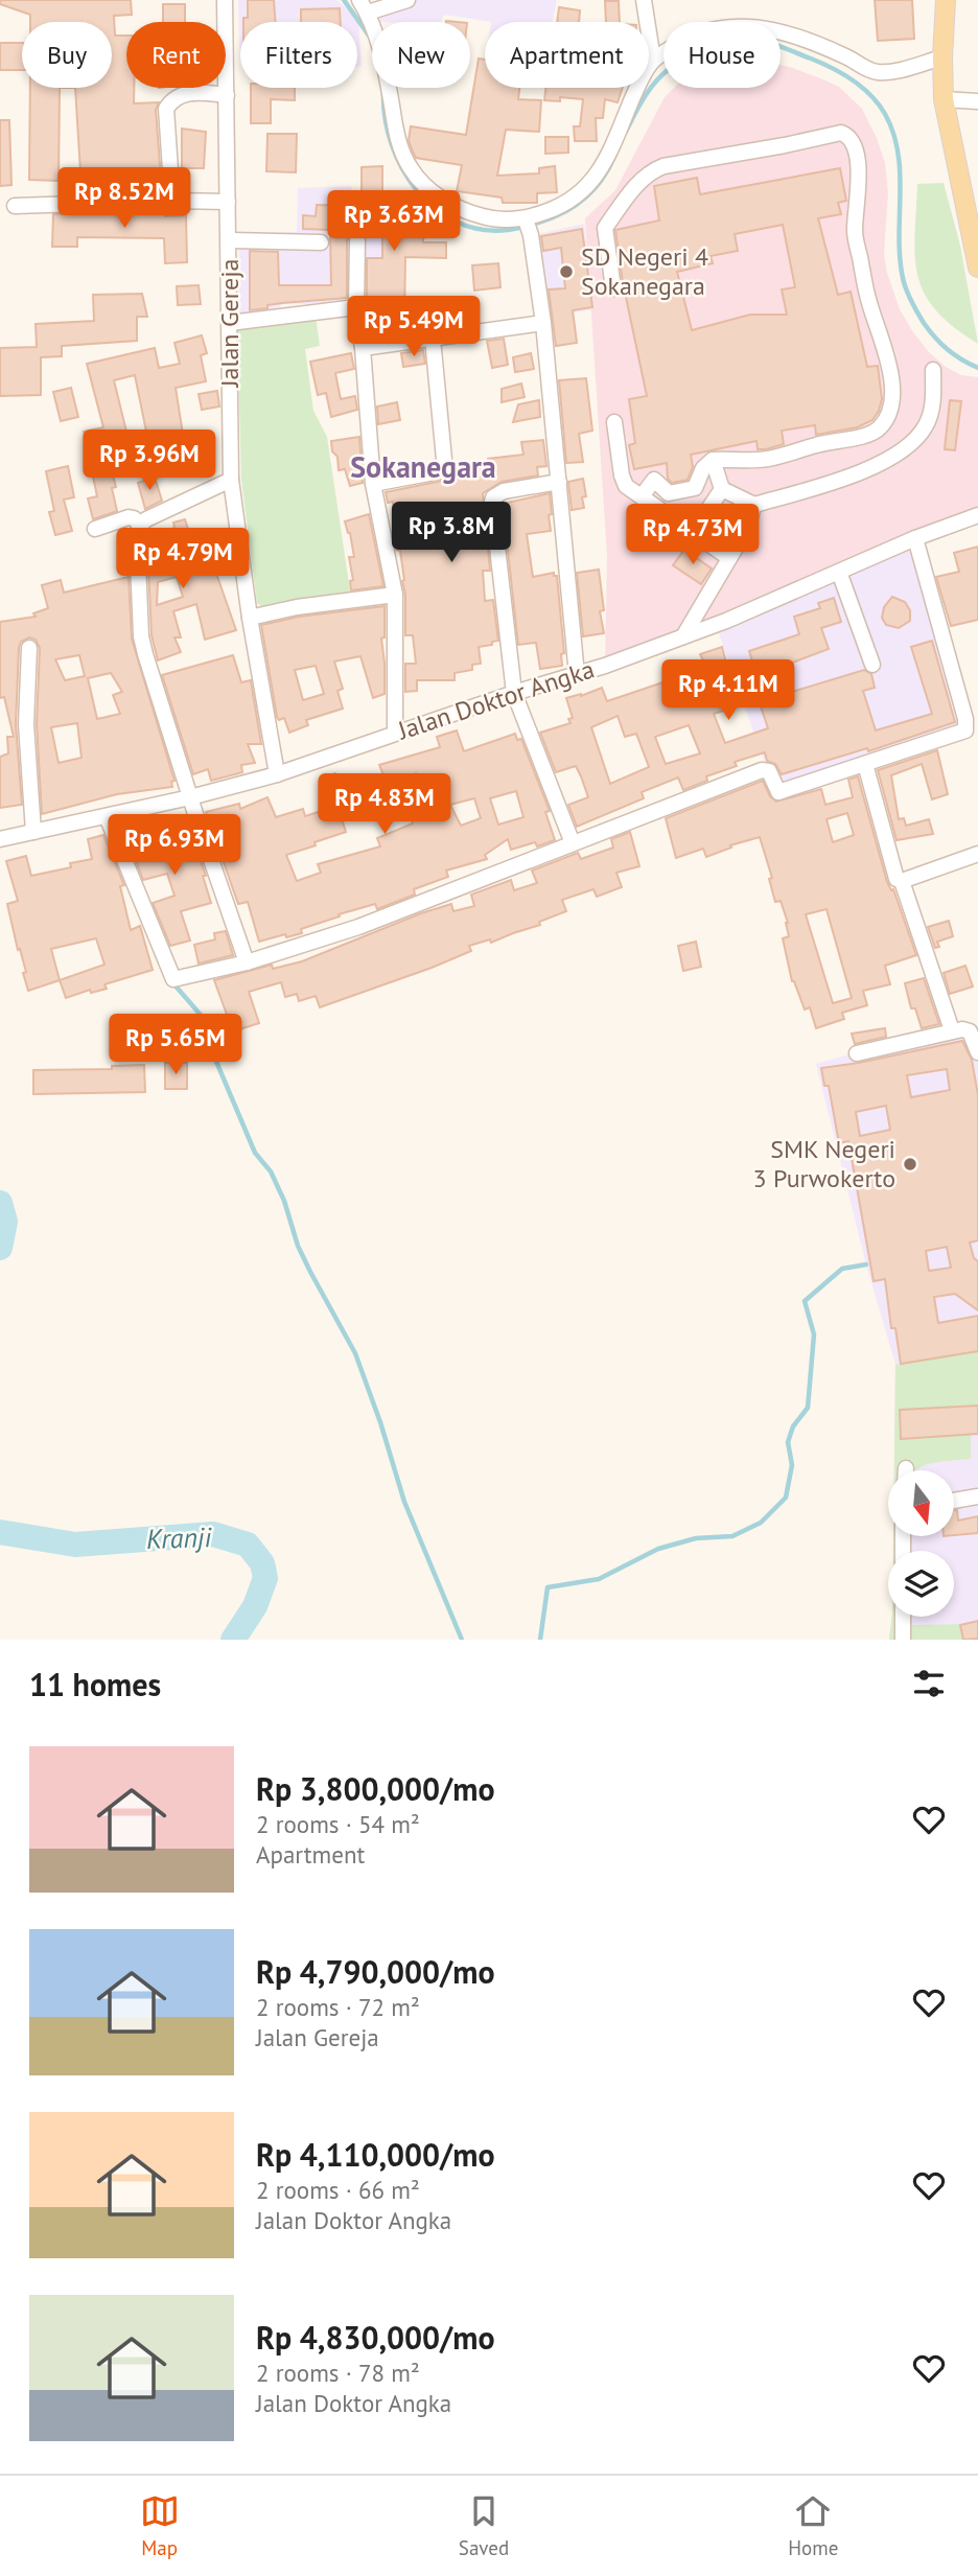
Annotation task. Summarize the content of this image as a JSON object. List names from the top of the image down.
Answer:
{
  "streets": {
    "street": ["Jalan Gereja", "Jalan Doktor Angka"]
  },
  "crossings": [
    ["Jalan Gereja", "Jalan Doktor Angka"]
  ],
  "districts": ["Sokanegara"],
  "water": ["Kranji"],
  "places": ["SD Negeri 4 Sokanegara", "SMK Negeri 3 Purwokerto"],
  "north": "bottom",
  "page": {
    "chip": [
      "Buy",
      "Rent",
      "Filters",
      "New",
      "Apartment",
      "House"
    ],
    "price": [
      "Rp 8.52M",
      "Rp 3.63M",
      "Rp 5.49M",
      "Rp 3.96M",
      "Rp 3.8M",
      "Rp 4.73M",
      "Rp 4.79M",
      "Rp 4.11M",
      "Rp 4.83M",
      "Rp 6.93M",
      "Rp 5.65M"
    ],
    "heading": "11 homes",
    "list": [
      {
        "name": "Rp 3,800,000/mo",
        "note": "2 rooms · 54 m² · Apartment"
      },
      {
        "name": "Rp 4,790,000/mo",
        "note": "2 rooms · 72 m² · Jalan Gereja"
      },
      {
        "name": "Rp 4,110,000/mo",
        "note": "2 rooms · 66 m² · Jalan Doktor Angka"
      },
      {
        "name": "Rp 4,830,000/mo",
        "note": "2 rooms · 78 m² · Jalan Doktor Angka"
      }
    ],
    "tabs": ["Map", "Saved", "Home"]
  }
}
